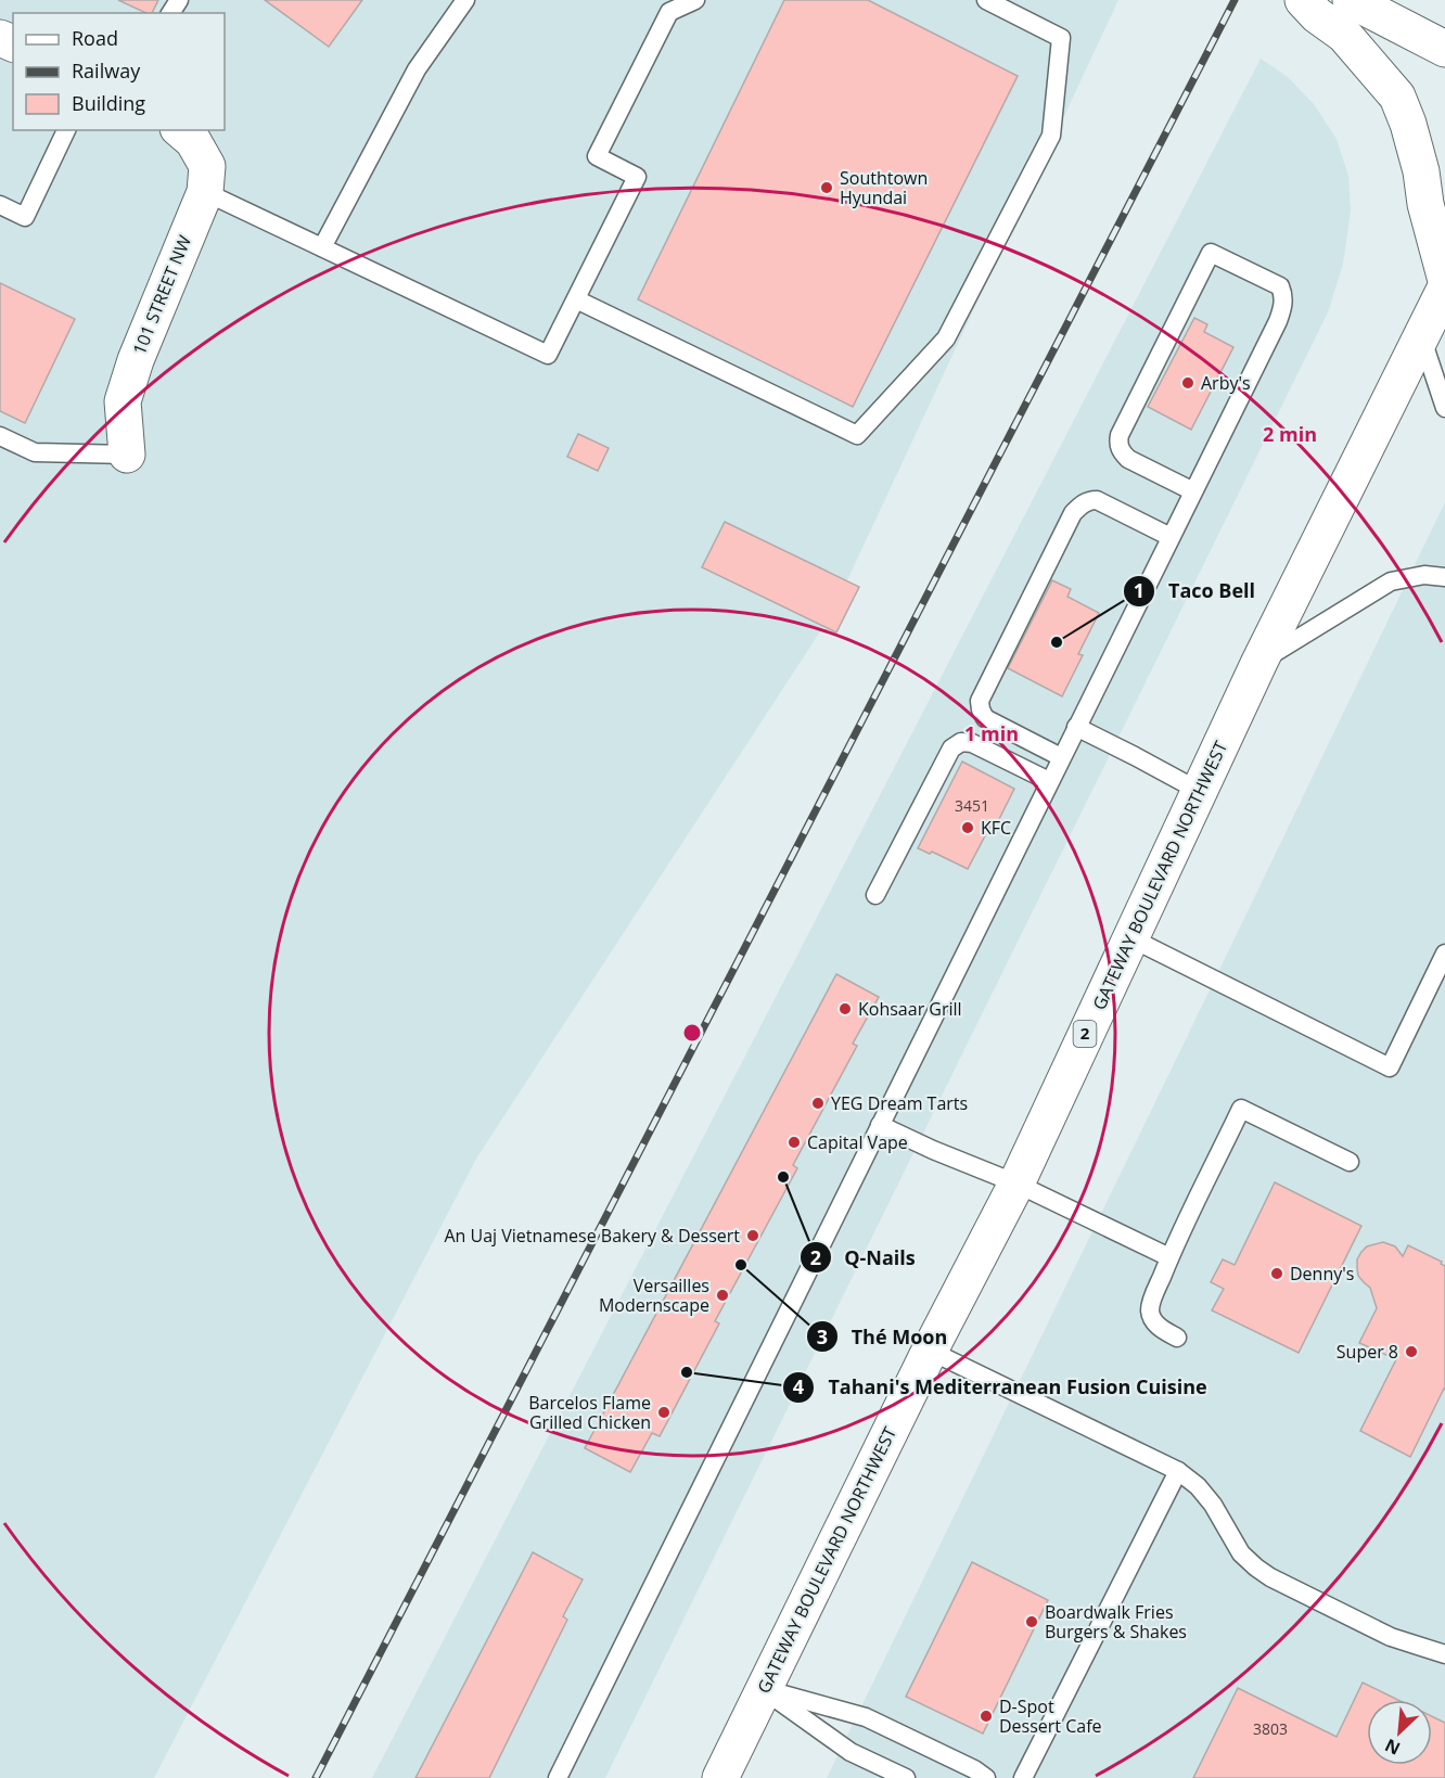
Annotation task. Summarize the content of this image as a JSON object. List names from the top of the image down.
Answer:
{
  "streets": {
    "main road": ["101 STREET NW", "GATEWAY BOULEVARD NORTHWEST", "2"]
  },
  "places": [
    "Southtown Hyundai",
    "Arby's",
    "Taco Bell",
    "KFC",
    "Kohsaar Grill",
    "YEG Dream Tarts",
    "Capital Vape",
    "Q-Nails",
    "An Uaj Vietnamese Bakery & Dessert",
    "Thé Moon",
    "Denny's",
    "Versailles Modernscape",
    "Super 8",
    "Tahani's Mediterranean Fusion Cuisine",
    "Barcelos Flame Grilled Chicken",
    "Boardwalk Fries Burgers & Shakes",
    "D-Spot Dessert Cafe"
  ],
  "house_numbers": ["3451", "3803"],
  "legend": ["Road", "Railway", "Building"],
  "north": "bottom left",
  "rings": ["2 min", "1 min"]
}
